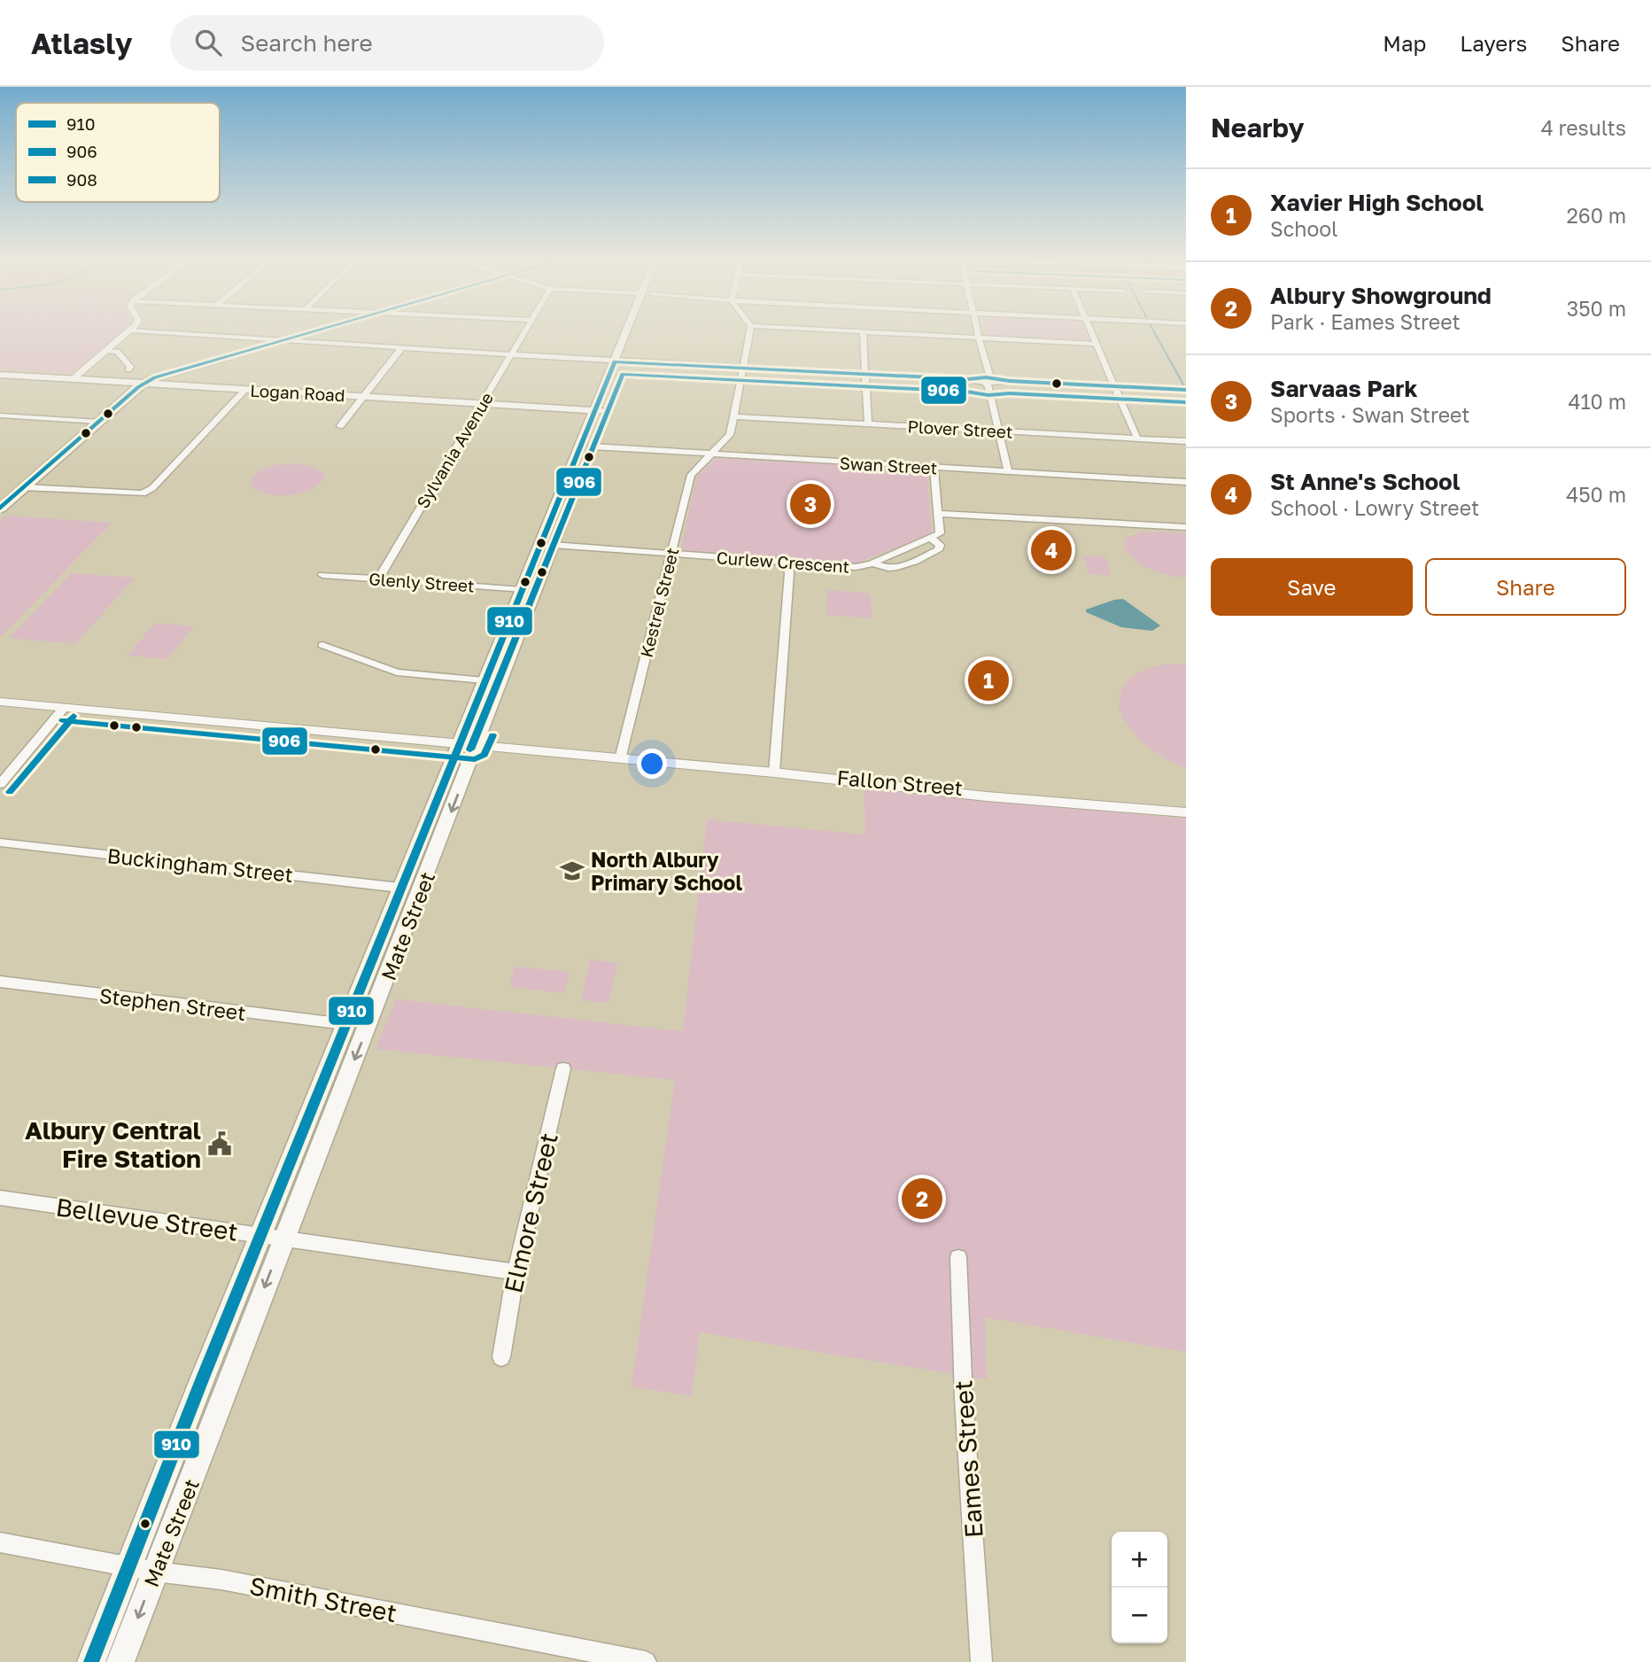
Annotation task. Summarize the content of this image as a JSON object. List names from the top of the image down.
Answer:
{
  "streets": {
    "main road": ["Logan Road", "Mate Street"],
    "street": [
      "Plover Street",
      "Sylvania Avenue",
      "Swan Street",
      "Curlew Crescent",
      "Glenly Street",
      "Kestrel Street",
      "Fallon Street",
      "Buckingham Street",
      "Stephen Street",
      "Elmore Street",
      "Bellevue Street",
      "Eames Street",
      "Smith Street"
    ]
  },
  "crossings": [
    ["Logan Road", "Sylvania Avenue"],
    ["Logan Road", "Mate Street"],
    ["Plover Street", "Kestrel Street"],
    ["Sylvania Avenue", "Glenly Street"],
    ["Swan Street", "Kestrel Street"],
    ["Swan Street", "Mate Street"],
    ["Curlew Crescent", "Kestrel Street"],
    ["Curlew Crescent", "Mate Street"],
    ["Glenly Street", "Mate Street"],
    ["Kestrel Street", "Fallon Street"],
    ["Fallon Street", "Mate Street"],
    ["Buckingham Street", "Mate Street"],
    ["Mate Street", "Stephen Street"],
    ["Mate Street", "Bellevue Street"],
    ["Mate Street", "Smith Street"],
    ["Elmore Street", "Bellevue Street"]
  ],
  "places": {
    "school or university": ["North Albury Primary School"],
    "public building": ["Albury Central Fire Station"]
  },
  "lines": ["transit line 908", "transit line 910", "transit line 906"],
  "legend": ["910", "906", "908"],
  "page": {
    "header": "Atlasly",
    "search": "Search here",
    "nav": ["Map", "Layers", "Share"],
    "heading": ["Nearby", "4 results"],
    "list": [
      {
        "mark": "1",
        "name": "Xavier High School",
        "note": "School",
        "value": "260 m"
      },
      {
        "mark": "2",
        "name": "Albury Showground",
        "note": "Park · Eames Street",
        "value": "350 m"
      },
      {
        "mark": "3",
        "name": "Sarvaas Park",
        "note": "Sports · Swan Street",
        "value": "410 m"
      },
      {
        "mark": "4",
        "name": "St Anne's School",
        "note": "School · Lowry Street",
        "value": "450 m"
      }
    ],
    "pins": [
      "3",
      "4",
      "1",
      "2"
    ],
    "buttons": ["Save", "Share"],
    "map_buttons": ["+", "−"]
  }
}
